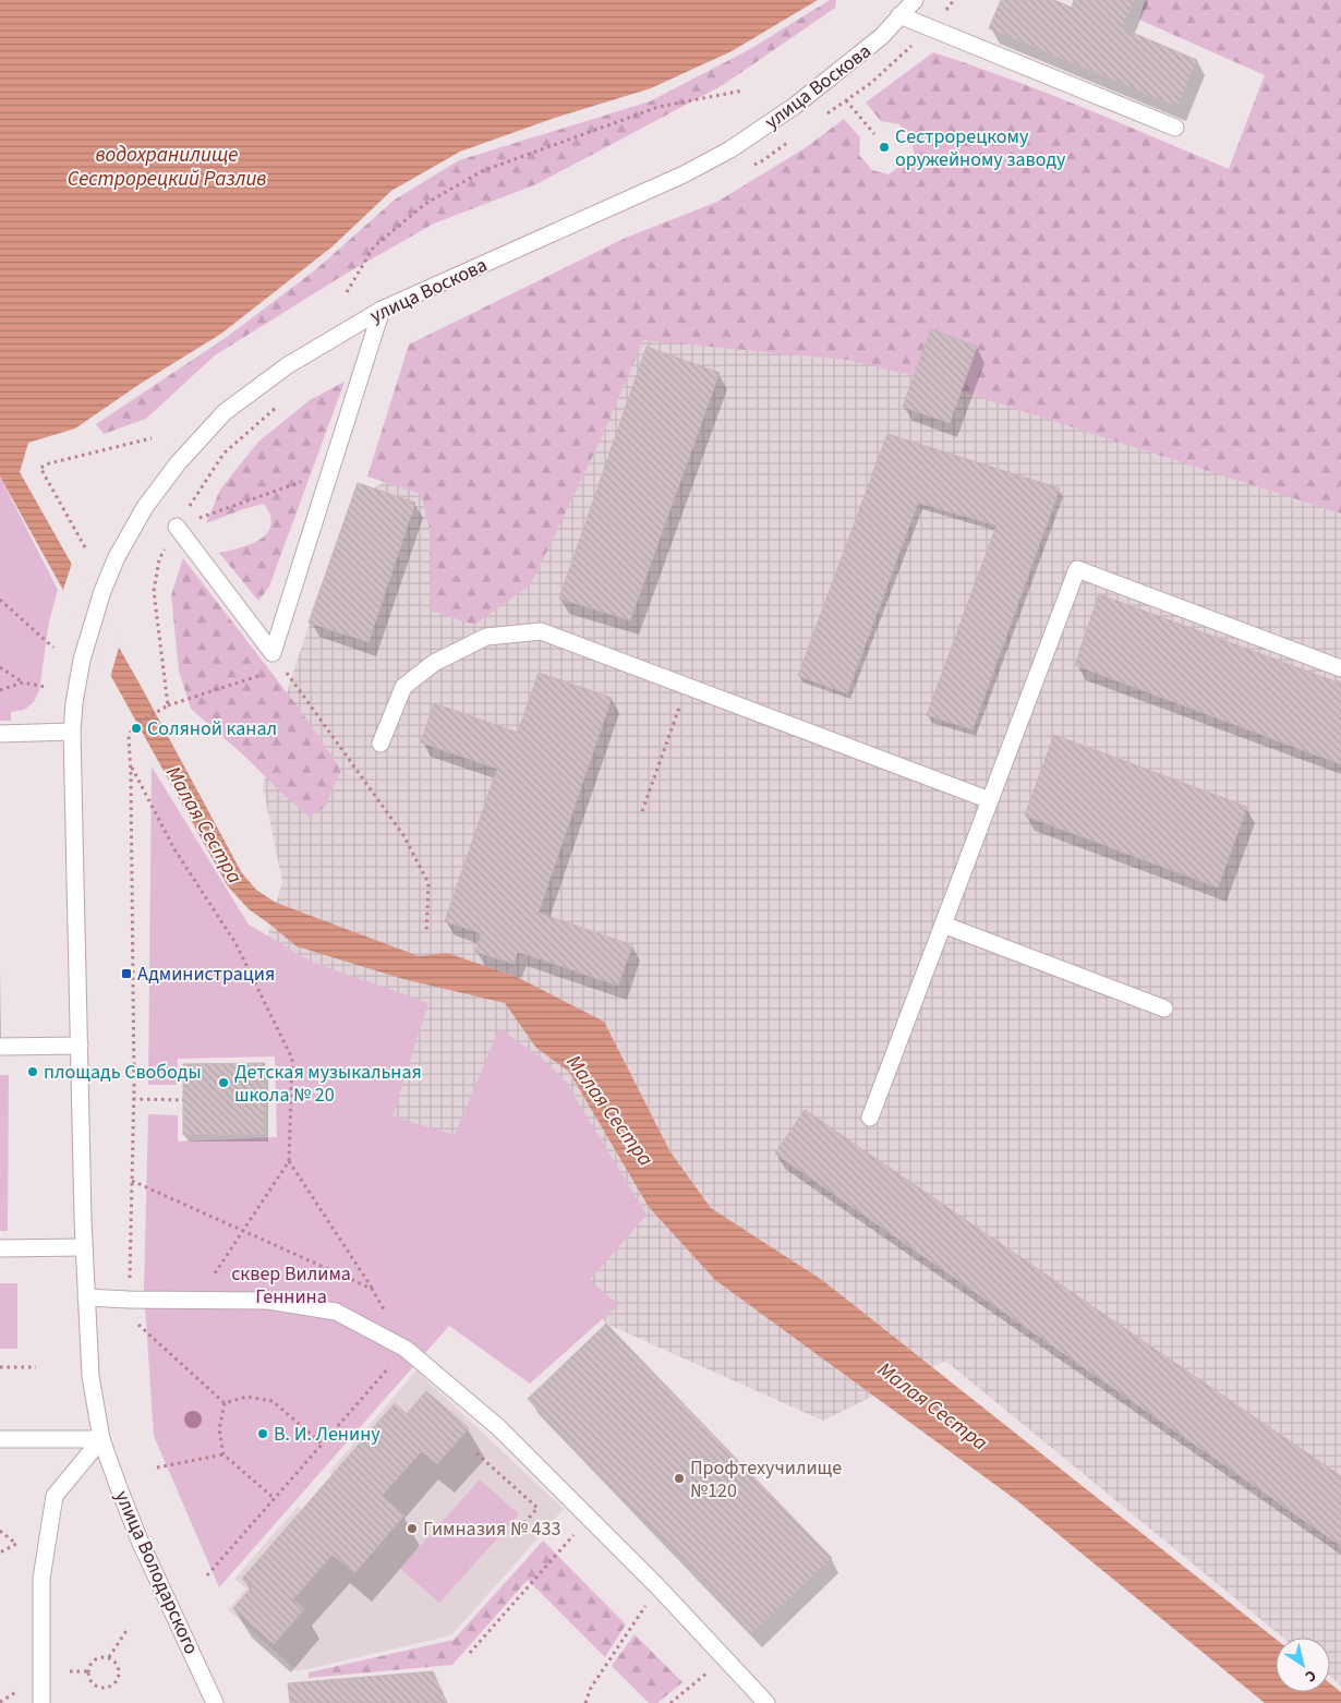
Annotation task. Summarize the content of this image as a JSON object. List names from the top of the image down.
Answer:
{
  "streets": {
    "main road": ["улица Воскова", "улица Володарского"]
  },
  "water": ["водохранилище Сестрорецкий Разлив", "Малая Сестра"],
  "parks": ["сквер Вилима Геннина"],
  "places": {
    "other": [
      "Сестрорецкому оружейному заводу",
      "Соляной канал",
      "площадь Свободы",
      "Детская музыкальная школа № 20",
      "В. И. Ленину",
      "Профтехучилище №120",
      "Гимназия № 433"
    ],
    "transit": ["Администрация"]
  },
  "north": "bottom right"
}
